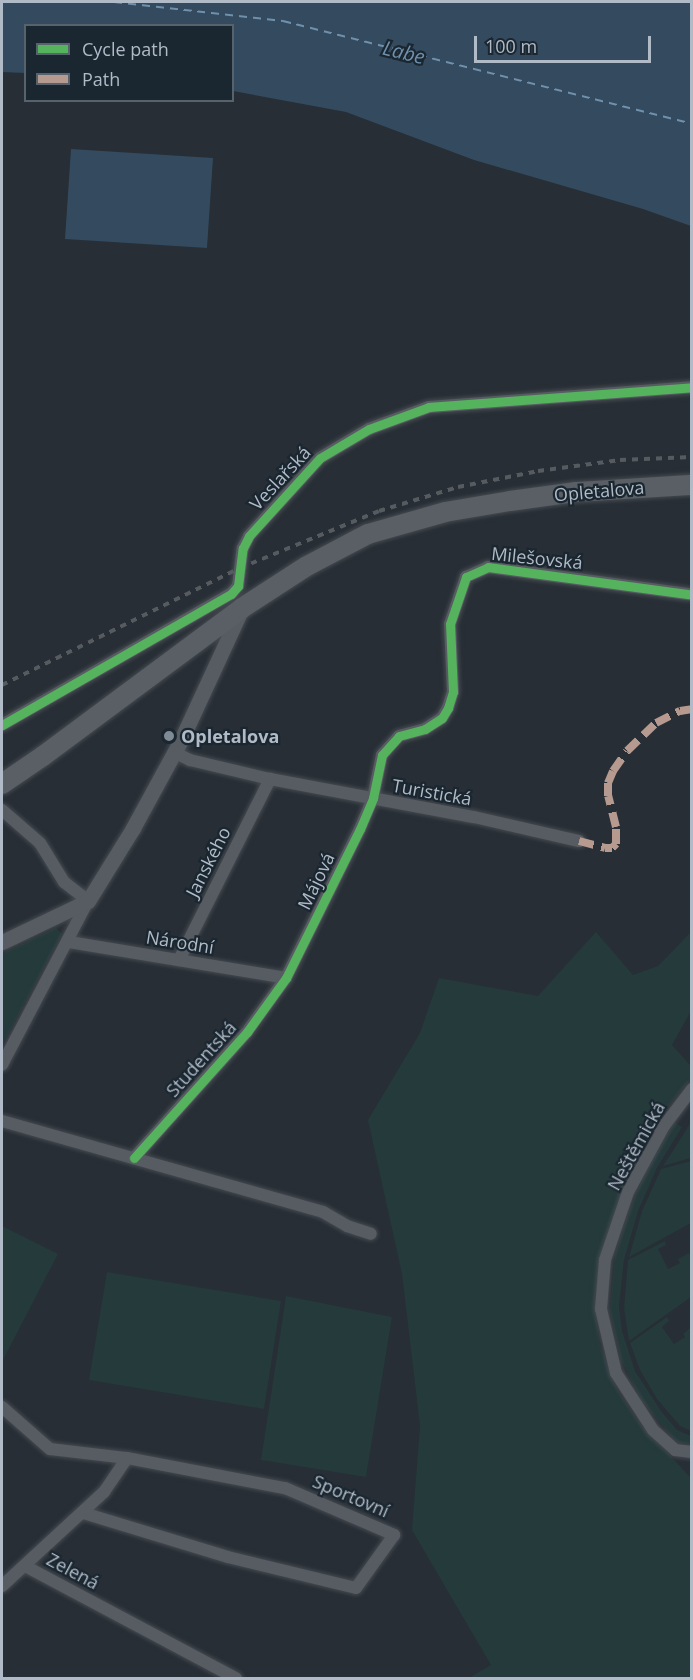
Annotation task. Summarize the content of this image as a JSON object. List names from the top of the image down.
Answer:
{
  "streets": {
    "main road": ["Opletalova"],
    "street": [
      "Veslařská",
      "Milešovská",
      "Turistická",
      "Janského",
      "Májová",
      "Národní",
      "Studentská",
      "Neštěmická",
      "Sportovní",
      "Zelená"
    ]
  },
  "crossings": [
    ["Milešovská", "Turistická"],
    ["Milešovská", "Májová"],
    ["Turistická", "Janského"],
    ["Turistická", "Májová"],
    ["Janského", "Národní"],
    ["Májová", "Národní"],
    ["Májová", "Studentská"],
    ["Národní", "Studentská"],
    ["Sportovní", "Zelená"]
  ],
  "water": ["Labe"],
  "places": ["Opletalova"],
  "legend": ["Cycle path", "Path"],
  "scale_bar": "100 m"
}
